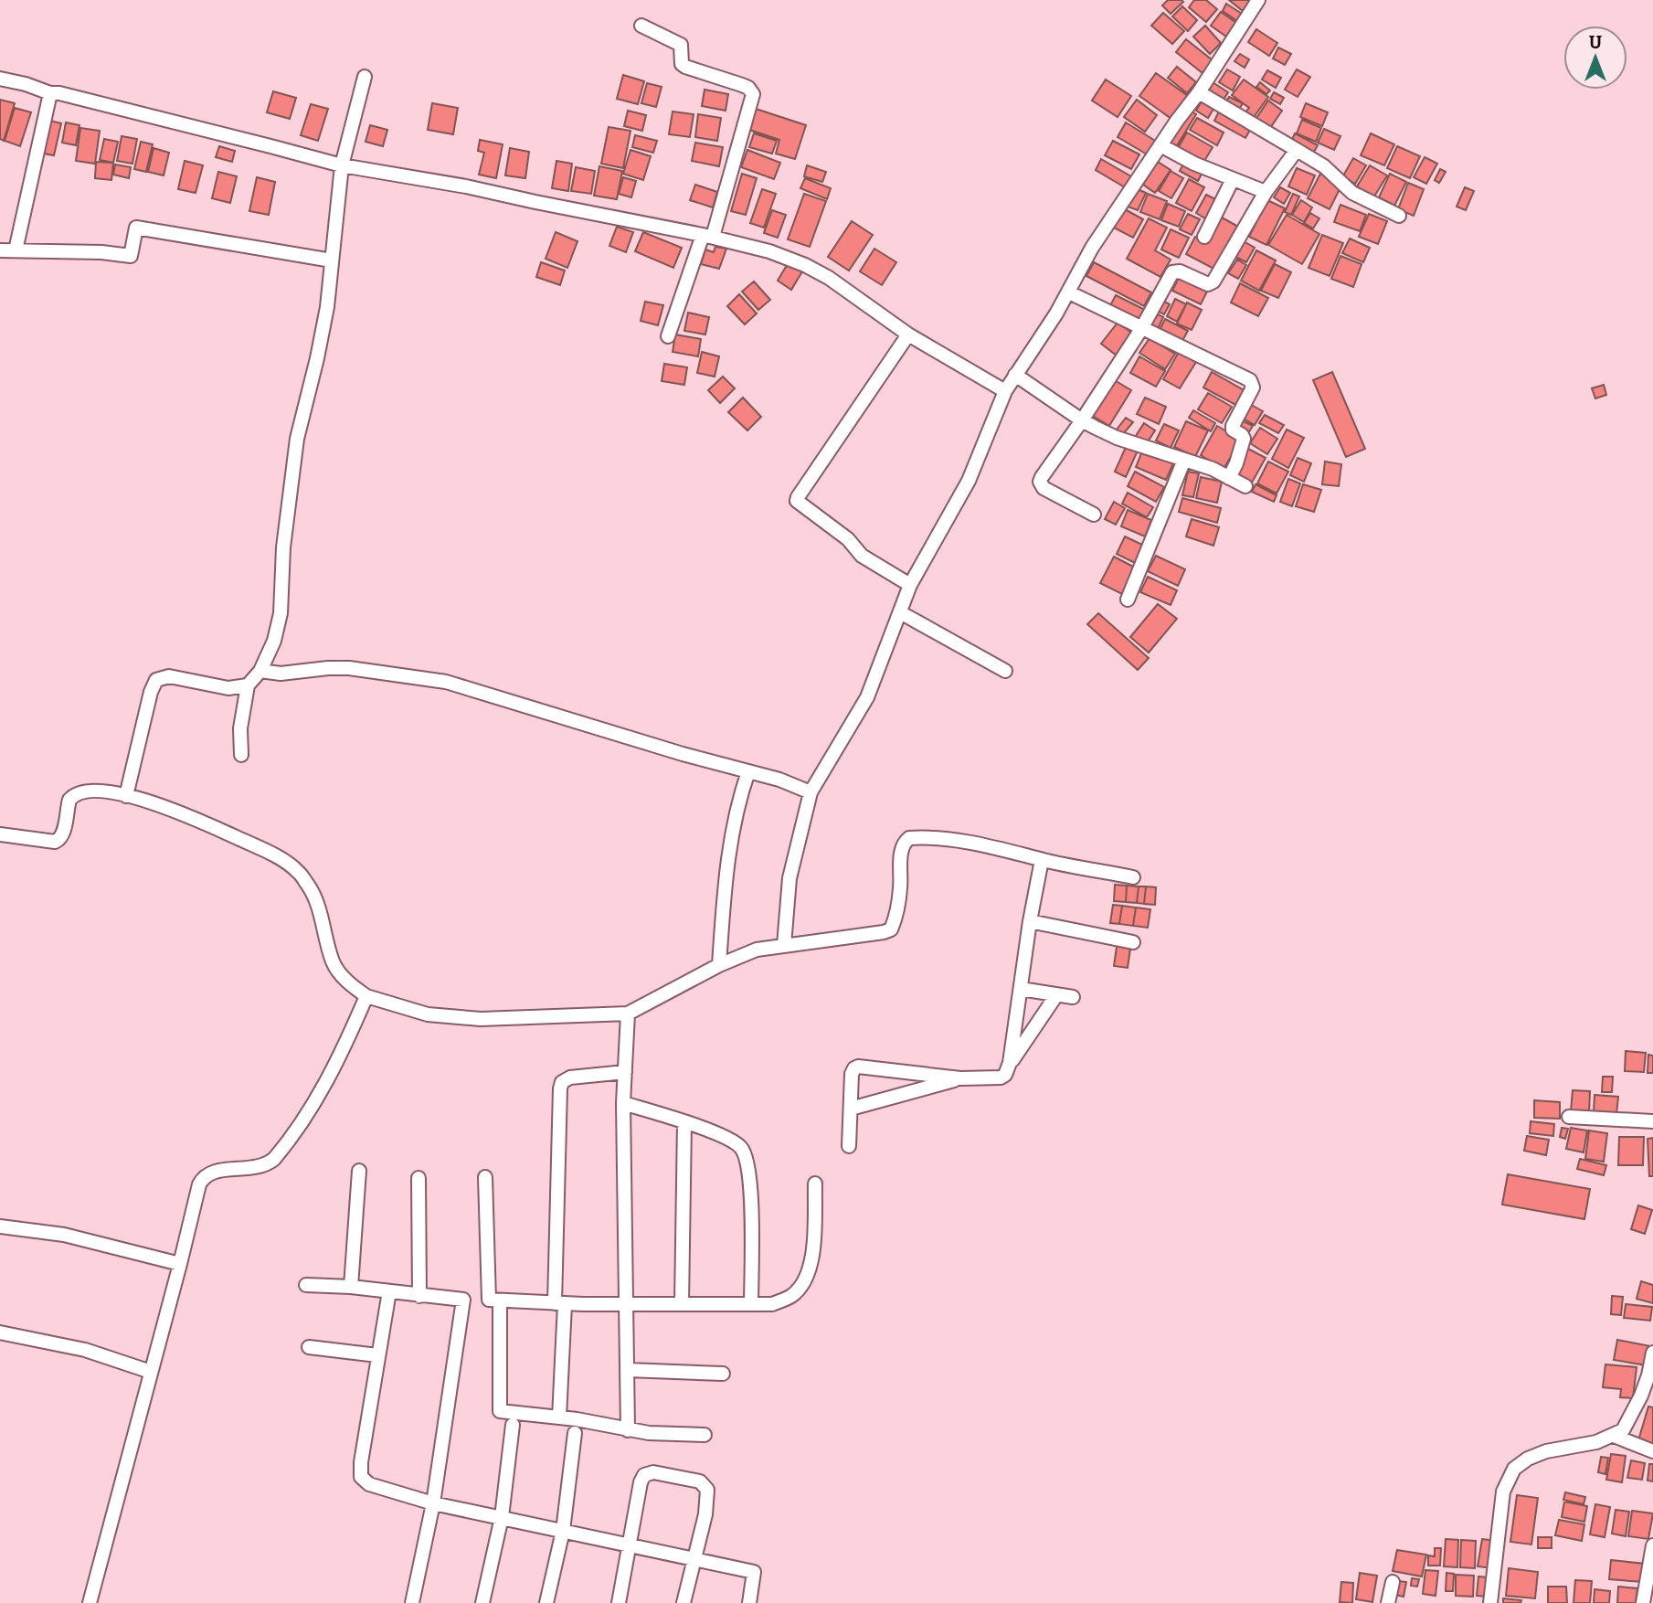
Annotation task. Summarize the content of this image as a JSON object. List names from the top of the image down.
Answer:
{
  "north": "top"
}
